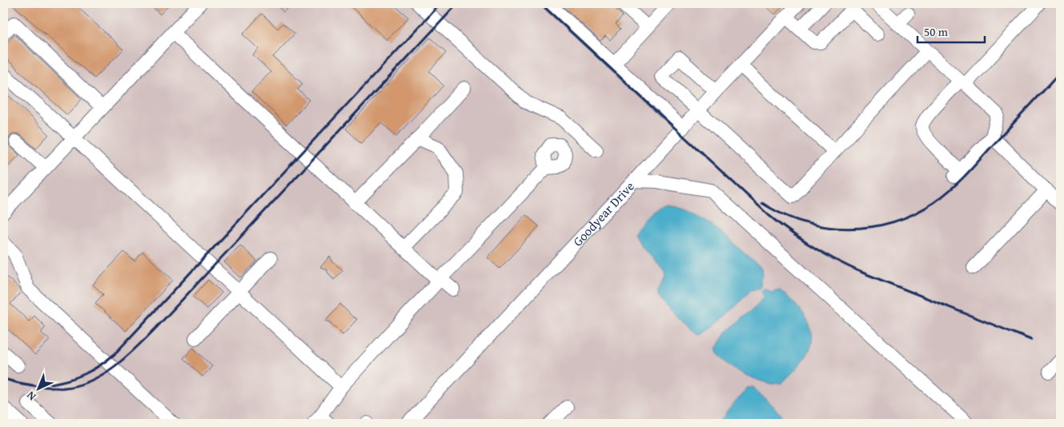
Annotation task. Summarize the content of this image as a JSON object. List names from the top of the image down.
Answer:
{
  "streets": {
    "street": ["Goodyear Drive"]
  },
  "scale_bar": "50 m",
  "north": "bottom left"
}
